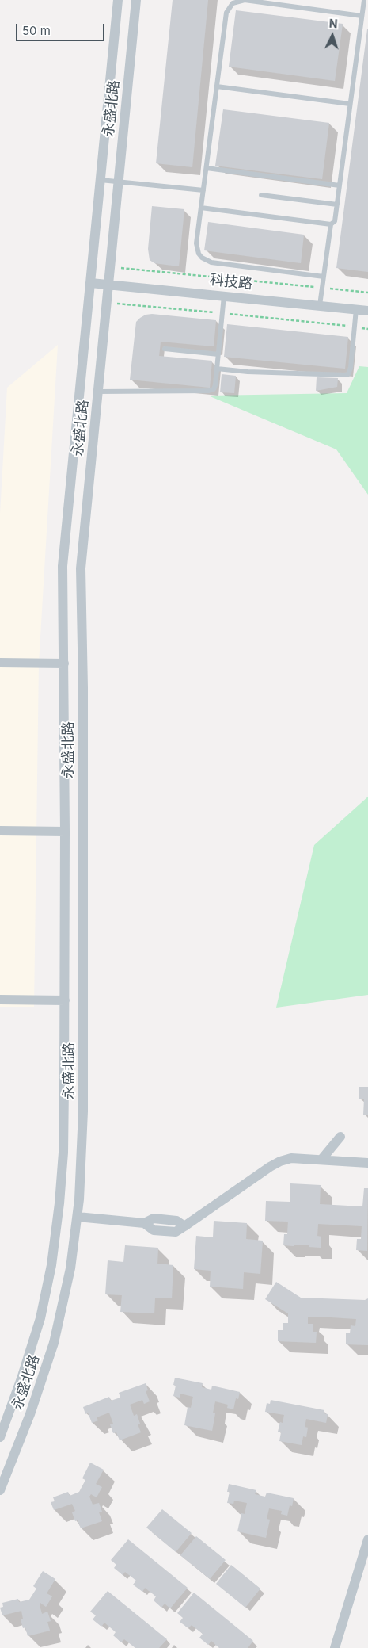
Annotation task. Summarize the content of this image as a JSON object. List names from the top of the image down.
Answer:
{
  "streets": {
    "street": ["永盛北路", "科技路"]
  },
  "crossings": [
    ["永盛北路", "科技路"]
  ],
  "scale_bar": "50 m",
  "north": "top"
}
